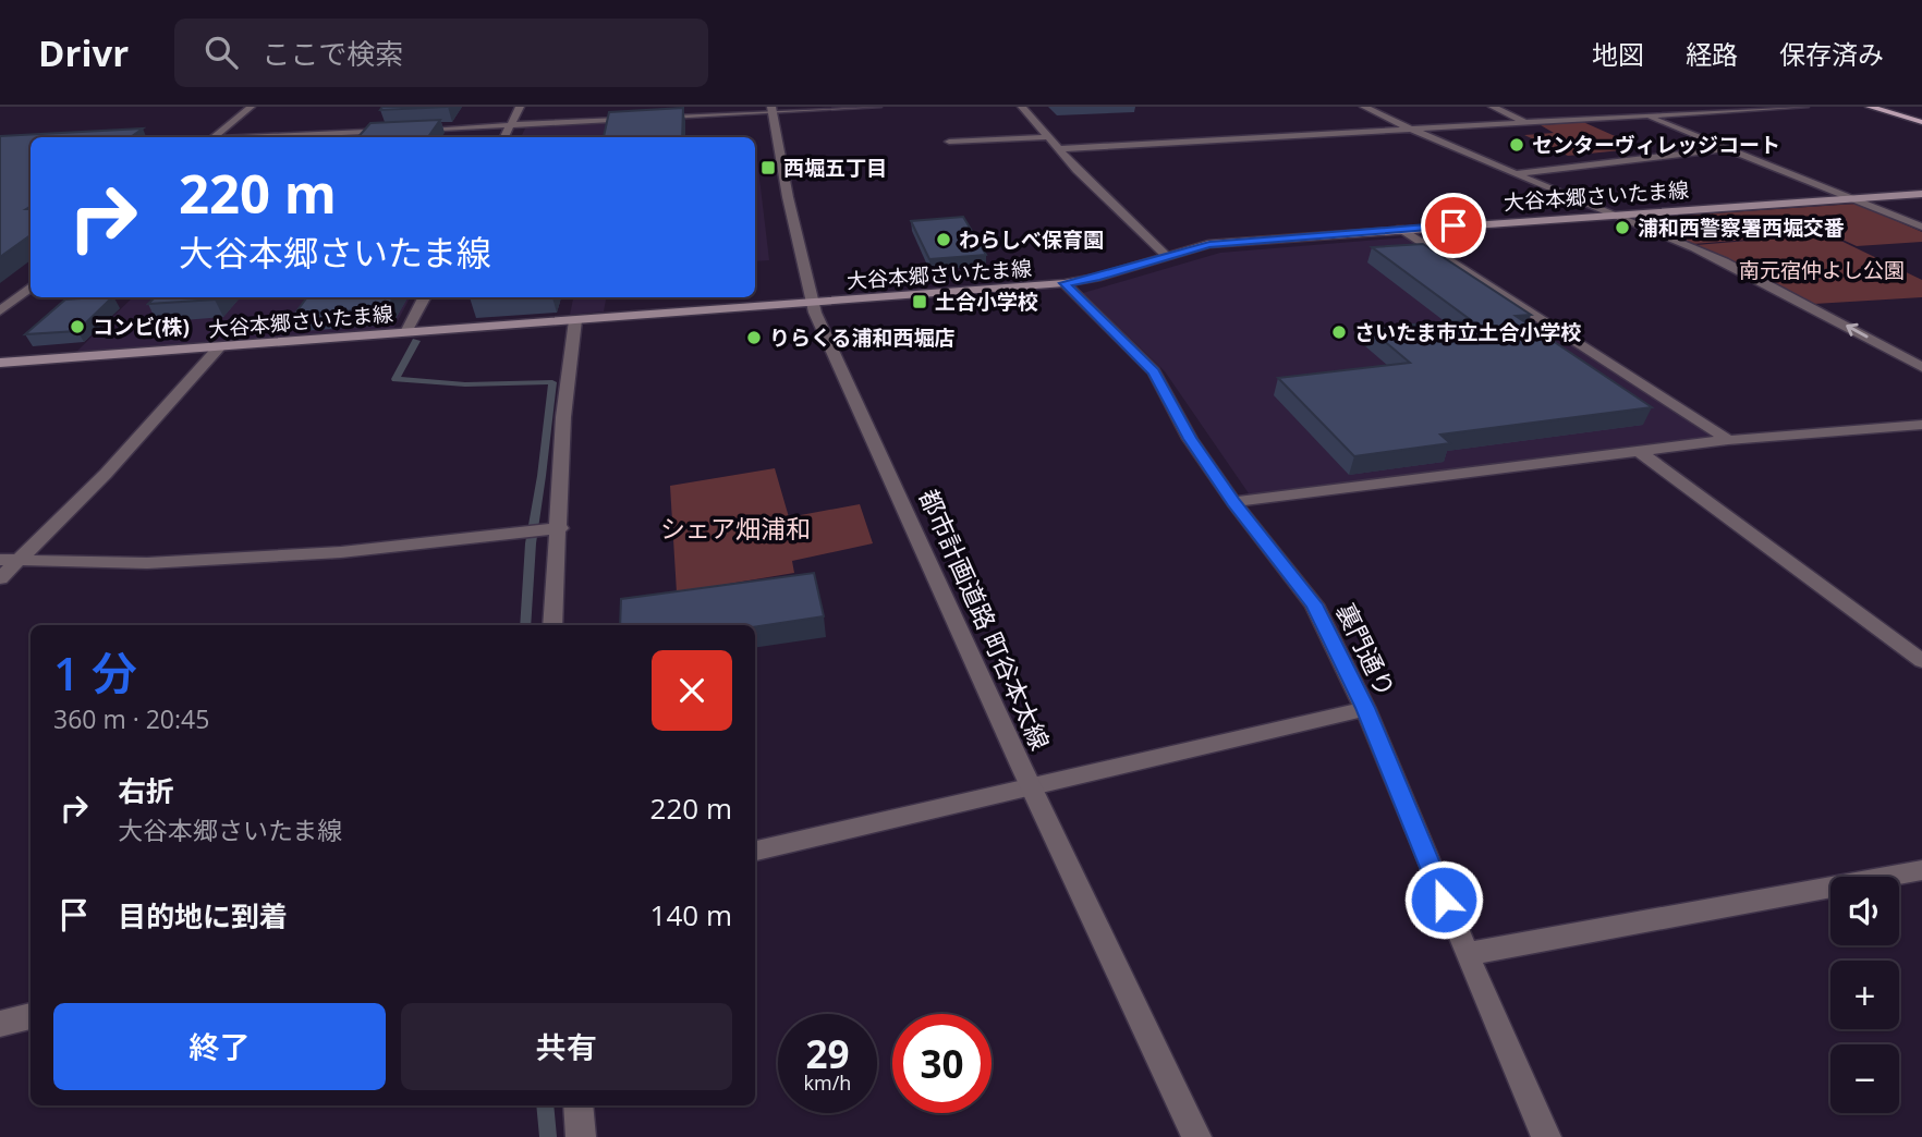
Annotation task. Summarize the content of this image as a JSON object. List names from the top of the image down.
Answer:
{
  "streets": {
    "main road": ["大谷本郷さいたま線"],
    "street": ["都市計画道路 町谷本太線", "裏門通り"]
  },
  "crossings": [
    ["大谷本郷さいたま線", "都市計画道路 町谷本太線"],
    ["大谷本郷さいたま線", "裏門通り"]
  ],
  "parks": ["南元宿仲よし公園", "シェア畑浦和"],
  "places": {
    "other": [
      "センターヴィレッジコート",
      "浦和西警察署西堀交番",
      "わらしべ保育園",
      "コンビ(株)",
      "さいたま市立土合小学校",
      "りらくる浦和西堀店"
    ],
    "transit": ["西堀五丁目", "土合小学校"]
  },
  "page": {
    "header": "Drivr",
    "search": "ここで検索",
    "nav": ["地図", "経路", "保存済み"],
    "turn": ["220 m", "大谷本郷さいたま線"],
    "heading": ["1 分", "360 m · 20:45"],
    "list": [
      {
        "name": "右折",
        "note": "大谷本郷さいたま線",
        "value": "220 m"
      },
      {
        "name": "目的地に到着",
        "value": "140 m"
      }
    ],
    "map_buttons": ["+", "−"],
    "buttons": ["終了", "共有"],
    "speed": "29 km/h",
    "limit": "30"
  }
}
